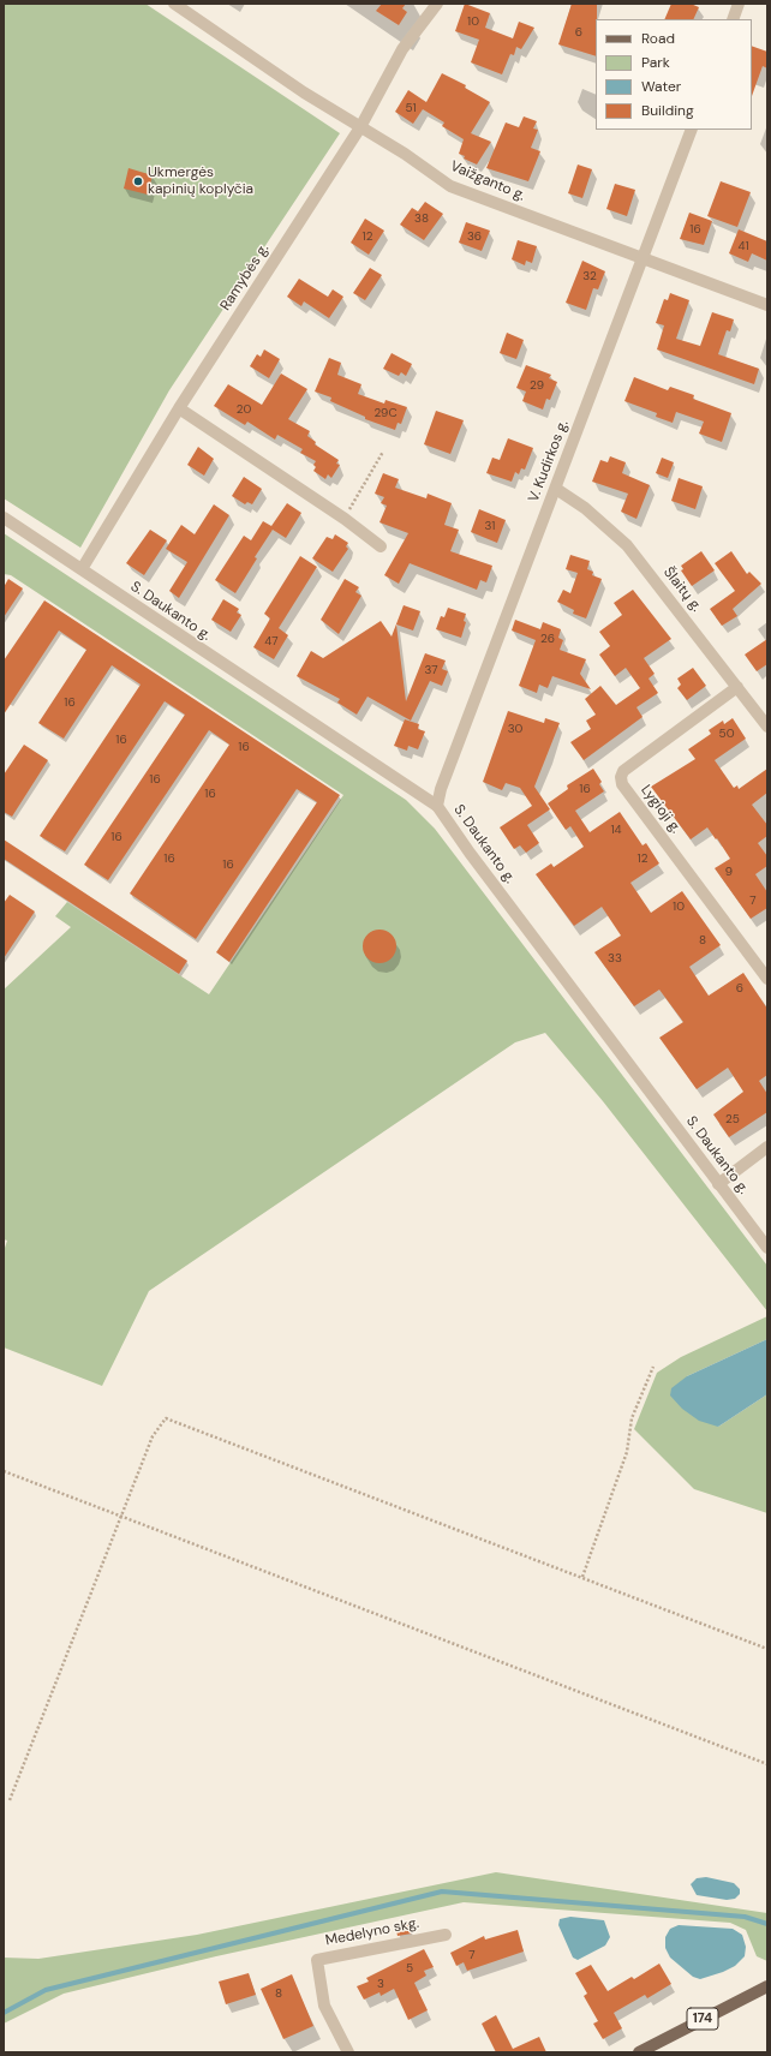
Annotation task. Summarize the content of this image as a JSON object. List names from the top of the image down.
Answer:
{
  "streets": {
    "main road": ["174"],
    "street": [
      "Vaižganto g.",
      "Ramybės g.",
      "V. Kudirkos g.",
      "Šlaitų g.",
      "S. Daukanto g.",
      "Lygioji g.",
      "Medelyno skg."
    ]
  },
  "crossings": [
    ["Vaižganto g.", "Ramybės g."],
    ["Vaižganto g.", "V. Kudirkos g."],
    ["Ramybės g.", "S. Daukanto g."],
    ["V. Kudirkos g.", "Šlaitų g."],
    ["V. Kudirkos g.", "S. Daukanto g."],
    ["Šlaitų g.", "Lygioji g."]
  ],
  "places": ["Ukmergės kapinių koplyčia"],
  "house_numbers": [
    "10",
    "6",
    "51",
    "38",
    "16",
    "12",
    "36",
    "41",
    "32",
    "29",
    "20",
    "29C",
    "31",
    "26",
    "47",
    "37",
    "16",
    "30",
    "50",
    "16",
    "16",
    "16",
    "16",
    "16",
    "14",
    "16",
    "16",
    "12",
    "16",
    "9",
    "7",
    "10",
    "8",
    "33",
    "6",
    "25",
    "7",
    "5",
    "3",
    "8"
  ],
  "legend": [
    "Road",
    "Park",
    "Water",
    "Building"
  ]
}
